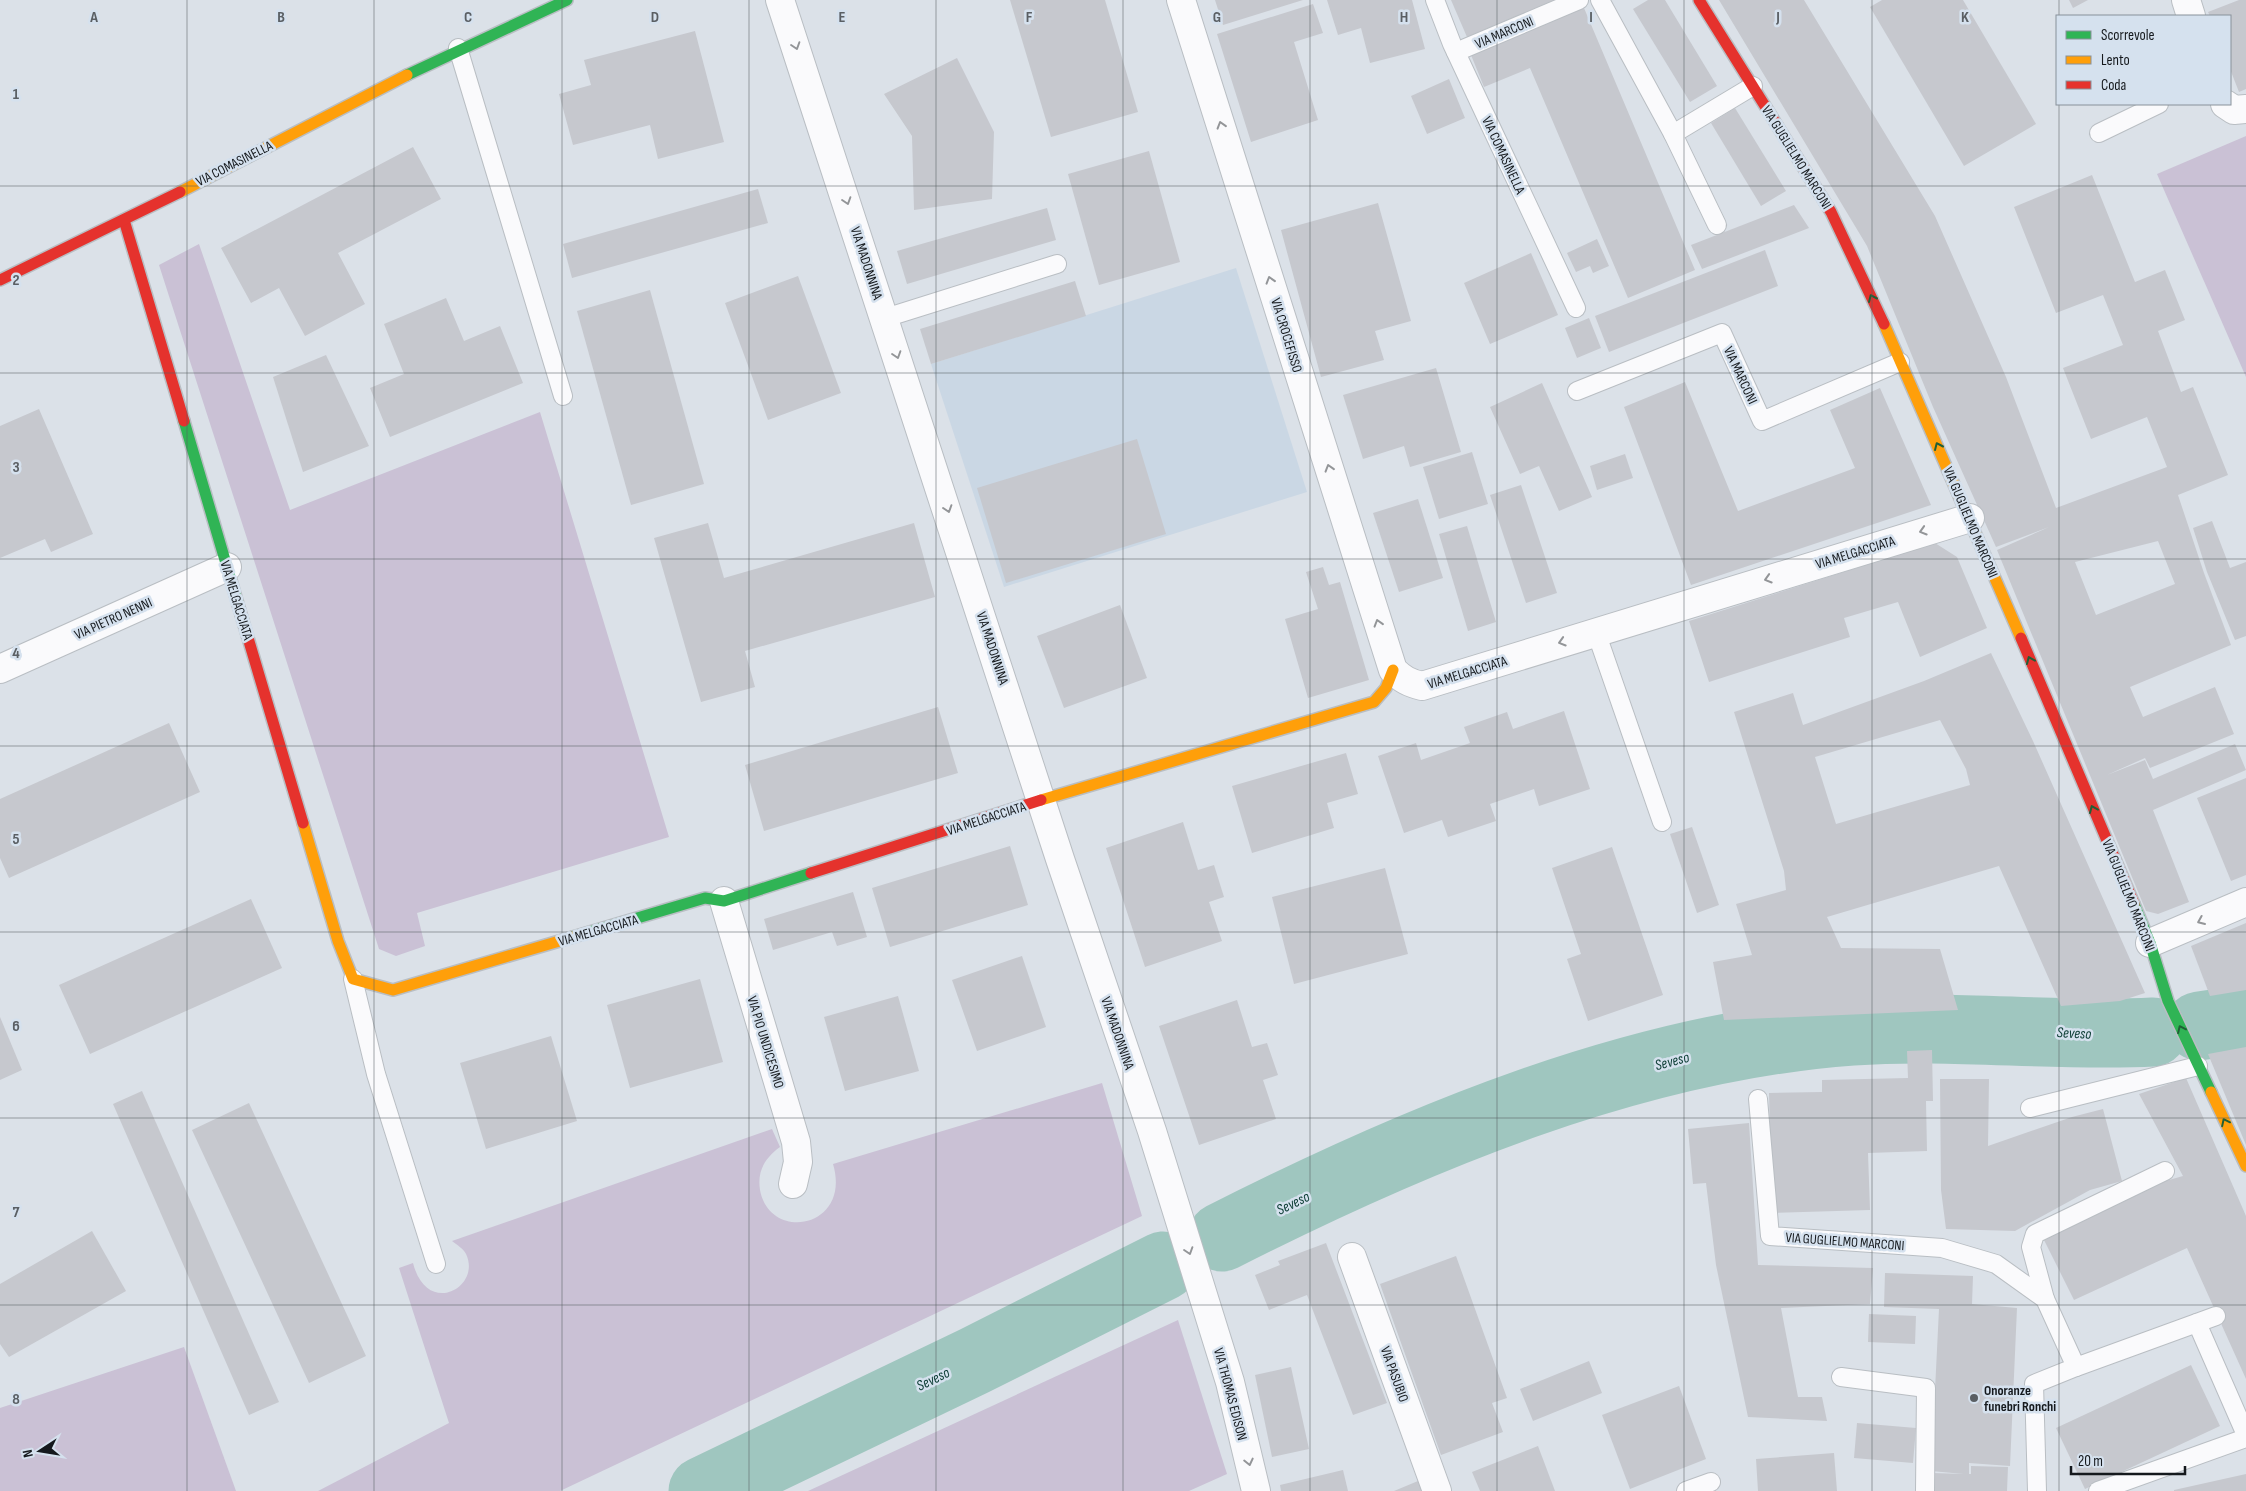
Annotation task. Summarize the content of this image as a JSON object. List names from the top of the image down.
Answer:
{
  "streets": {
    "street": [
      "VIA COMASINELLA",
      "VIA GUGLIELMO MARCONI",
      "VIA MADONNINA",
      "VIA CROCEFISSO",
      "VIA MELGACCIATA",
      "VIA PIETRO NENNI",
      "VIA PIO UNDICESIMO",
      "VIA PASUBIO",
      "VIA THOMAS EDISON"
    ],
    "lane": ["VIA MARCONI"]
  },
  "crossings": [
    ["VIA MARCONI", "VIA COMASINELLA"],
    ["VIA MARCONI", "VIA GUGLIELMO MARCONI"],
    ["VIA COMASINELLA", "VIA MELGACCIATA"],
    ["VIA GUGLIELMO MARCONI", "VIA MELGACCIATA"],
    ["VIA MADONNINA", "VIA MELGACCIATA"],
    ["VIA MADONNINA", "VIA THOMAS EDISON"],
    ["VIA CROCEFISSO", "VIA MELGACCIATA"],
    ["VIA MELGACCIATA", "VIA PIETRO NENNI"],
    ["VIA MELGACCIATA", "VIA PIO UNDICESIMO"]
  ],
  "one_way": [
    "VIA GUGLIELMO MARCONI",
    "VIA MADONNINA",
    "VIA CROCEFISSO",
    "VIA THOMAS EDISON"
  ],
  "water": ["Seveso"],
  "places": ["Onoranze funebri Ronchi"],
  "legend": ["Scorrevole", "Lento", "Coda"],
  "scale_bar": "20 m",
  "north": "left",
  "grid": {
    "columns": [
      "A",
      "B",
      "C",
      "D",
      "E",
      "F",
      "G",
      "H",
      "I",
      "J",
      "K"
    ],
    "rows": [
      "1",
      "2",
      "3",
      "4",
      "5",
      "6",
      "7",
      "8"
    ]
  }
}
